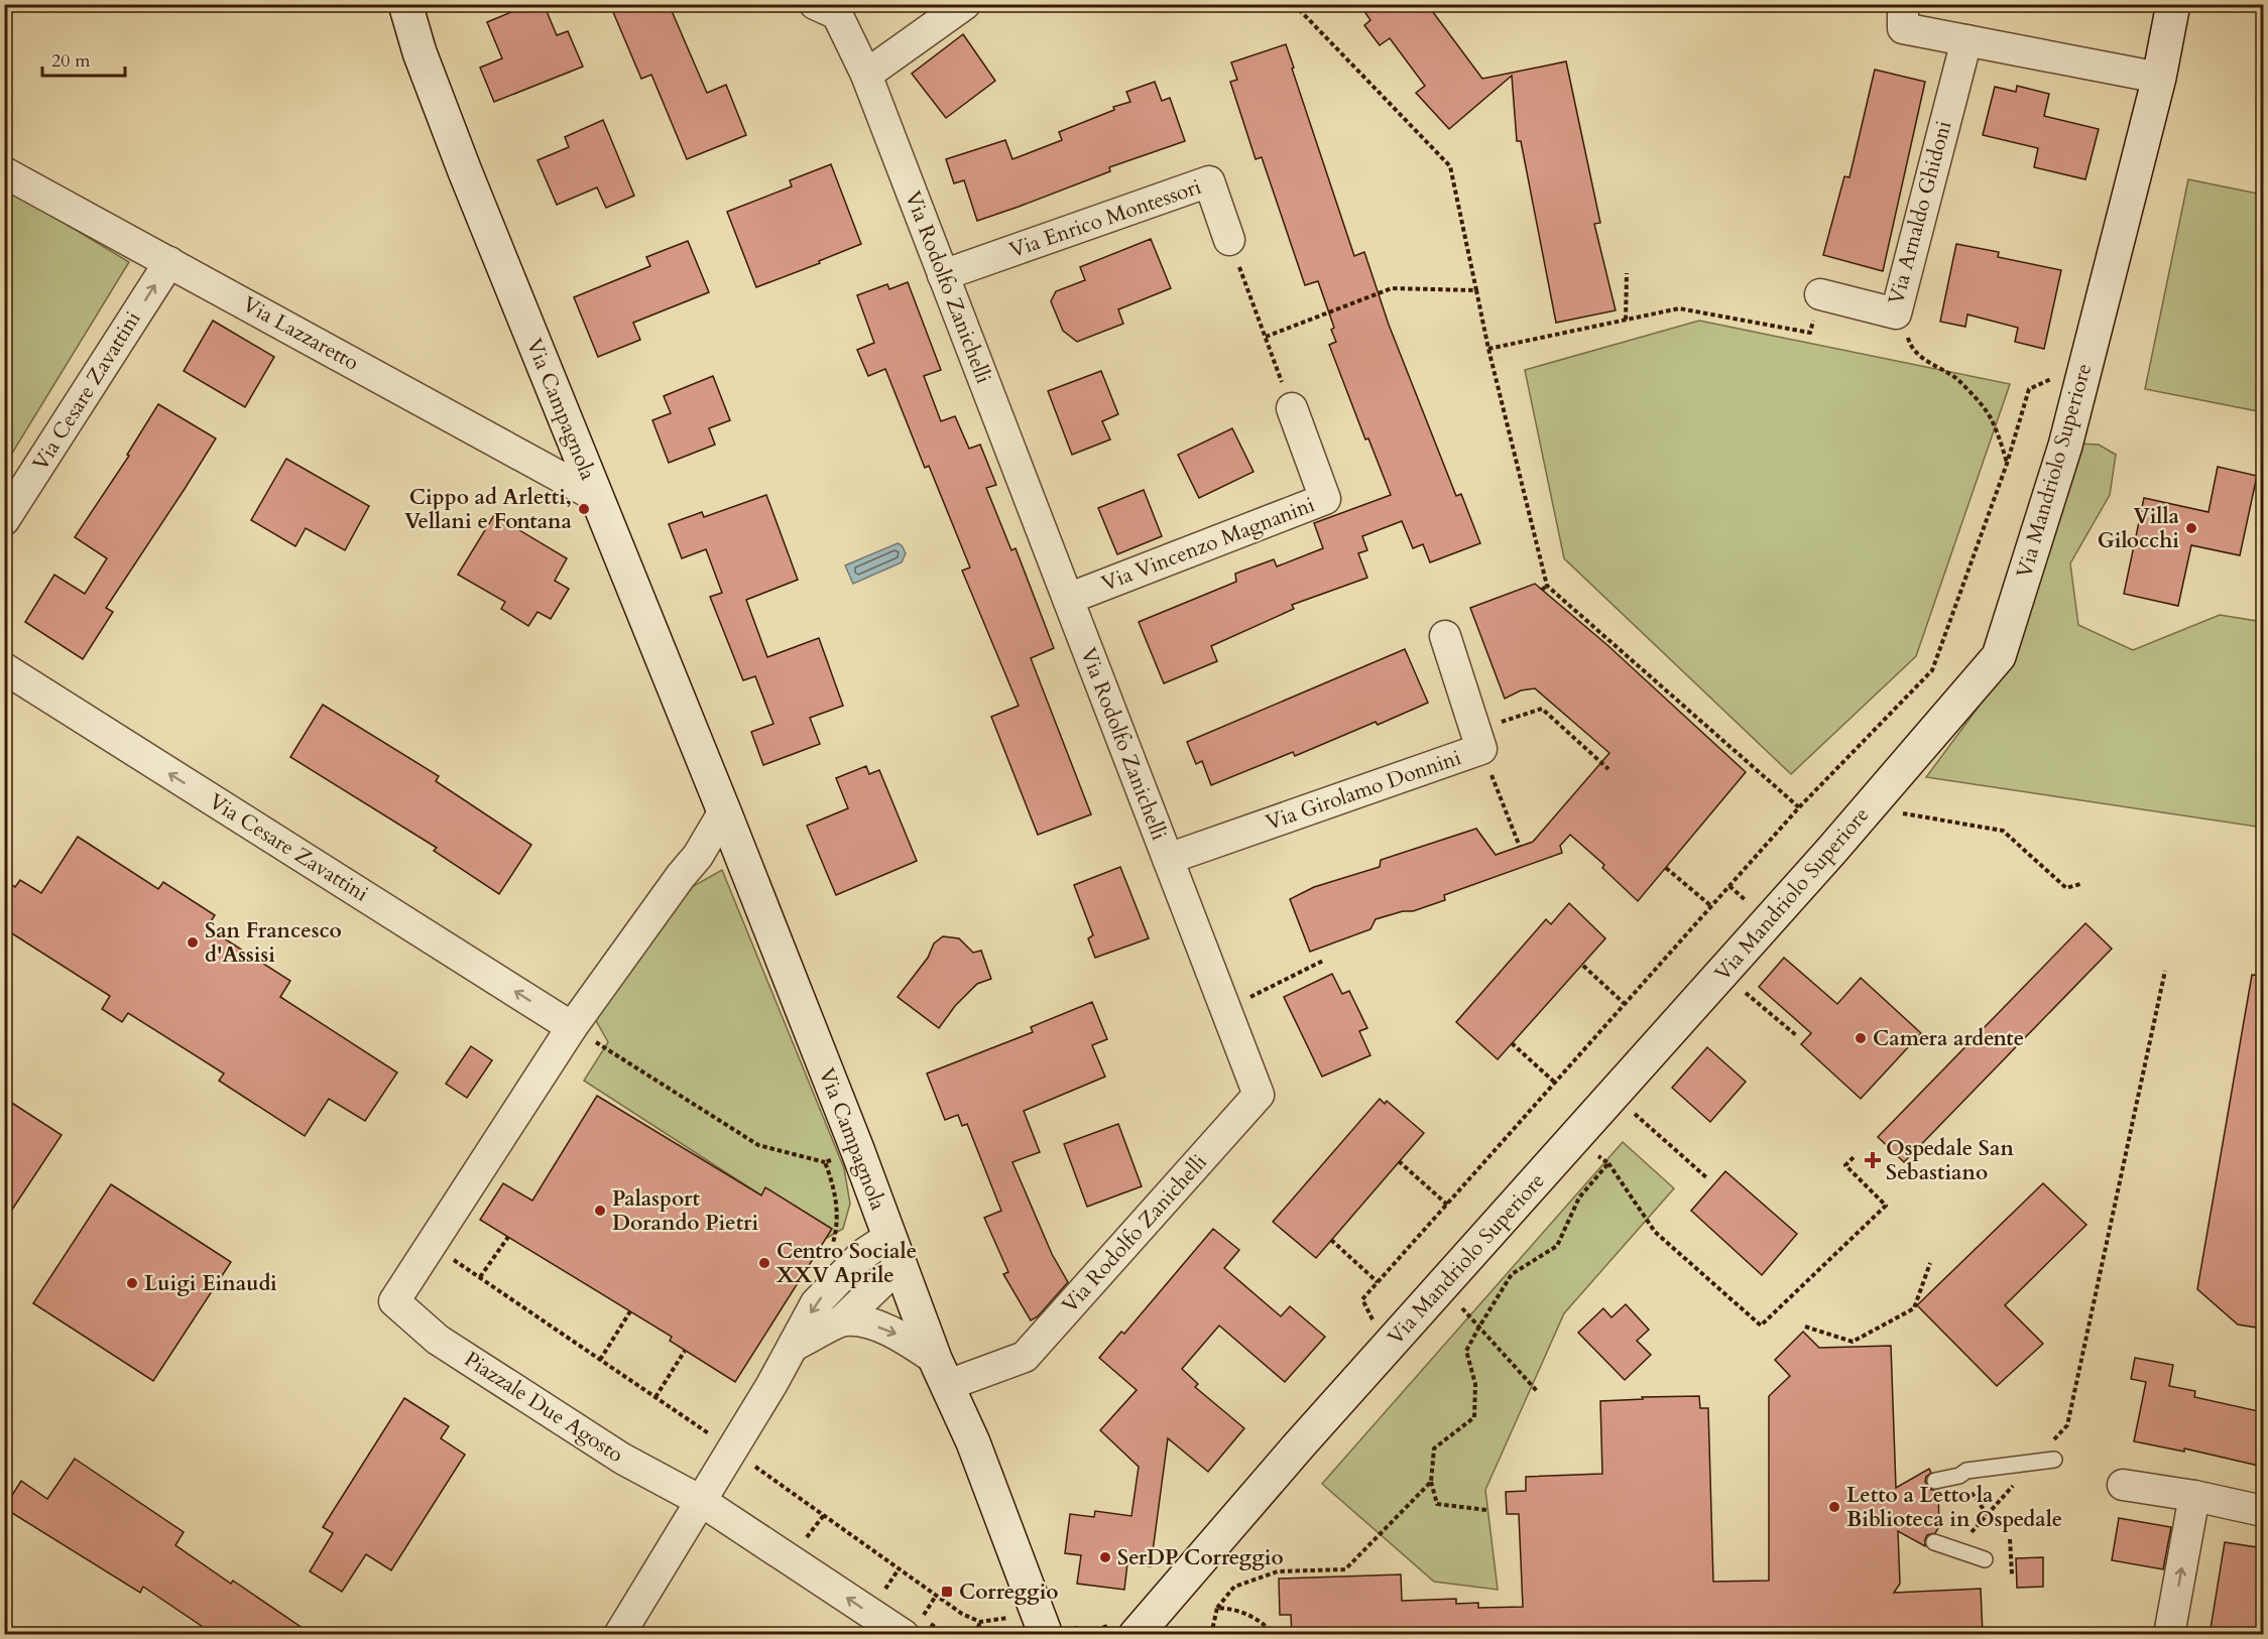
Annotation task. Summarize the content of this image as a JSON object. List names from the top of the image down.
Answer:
{
  "streets": {
    "street": [
      "Via Arnaldo Ghidoni",
      "Via Enrico Montessori",
      "Via Rodolfo Zanichelli",
      "Via Lazzaretto",
      "Via Cesare Zavattini",
      "Via Campagnola",
      "Via Mandriolo Superiore",
      "Via Vincenzo Magnanini",
      "Via Girolamo Donnini",
      "Piazzale Due Agosto"
    ]
  },
  "crossings": [
    ["Via Enrico Montessori", "Via Rodolfo Zanichelli"],
    ["Via Rodolfo Zanichelli", "Via Campagnola"],
    ["Via Rodolfo Zanichelli", "Via Vincenzo Magnanini"],
    ["Via Rodolfo Zanichelli", "Via Girolamo Donnini"],
    ["Via Lazzaretto", "Via Cesare Zavattini"],
    ["Via Lazzaretto", "Via Campagnola"]
  ],
  "places": {
    "other": [
      "Cippo ad Arletti, Vellani e Fontana",
      "Villa Gilocchi",
      "San Francesco d'Assisi",
      "Camera ardente",
      "Palasport Dorando Pietri",
      "Centro Sociale XXV Aprile",
      "Luigi Einaudi",
      "Letto a Letto la Biblioteca in Ospedale",
      "SerDP Correggio"
    ],
    "health": ["Ospedale San Sebastiano"],
    "transit": ["Correggio"]
  },
  "scale_bar": "20 m"
}
